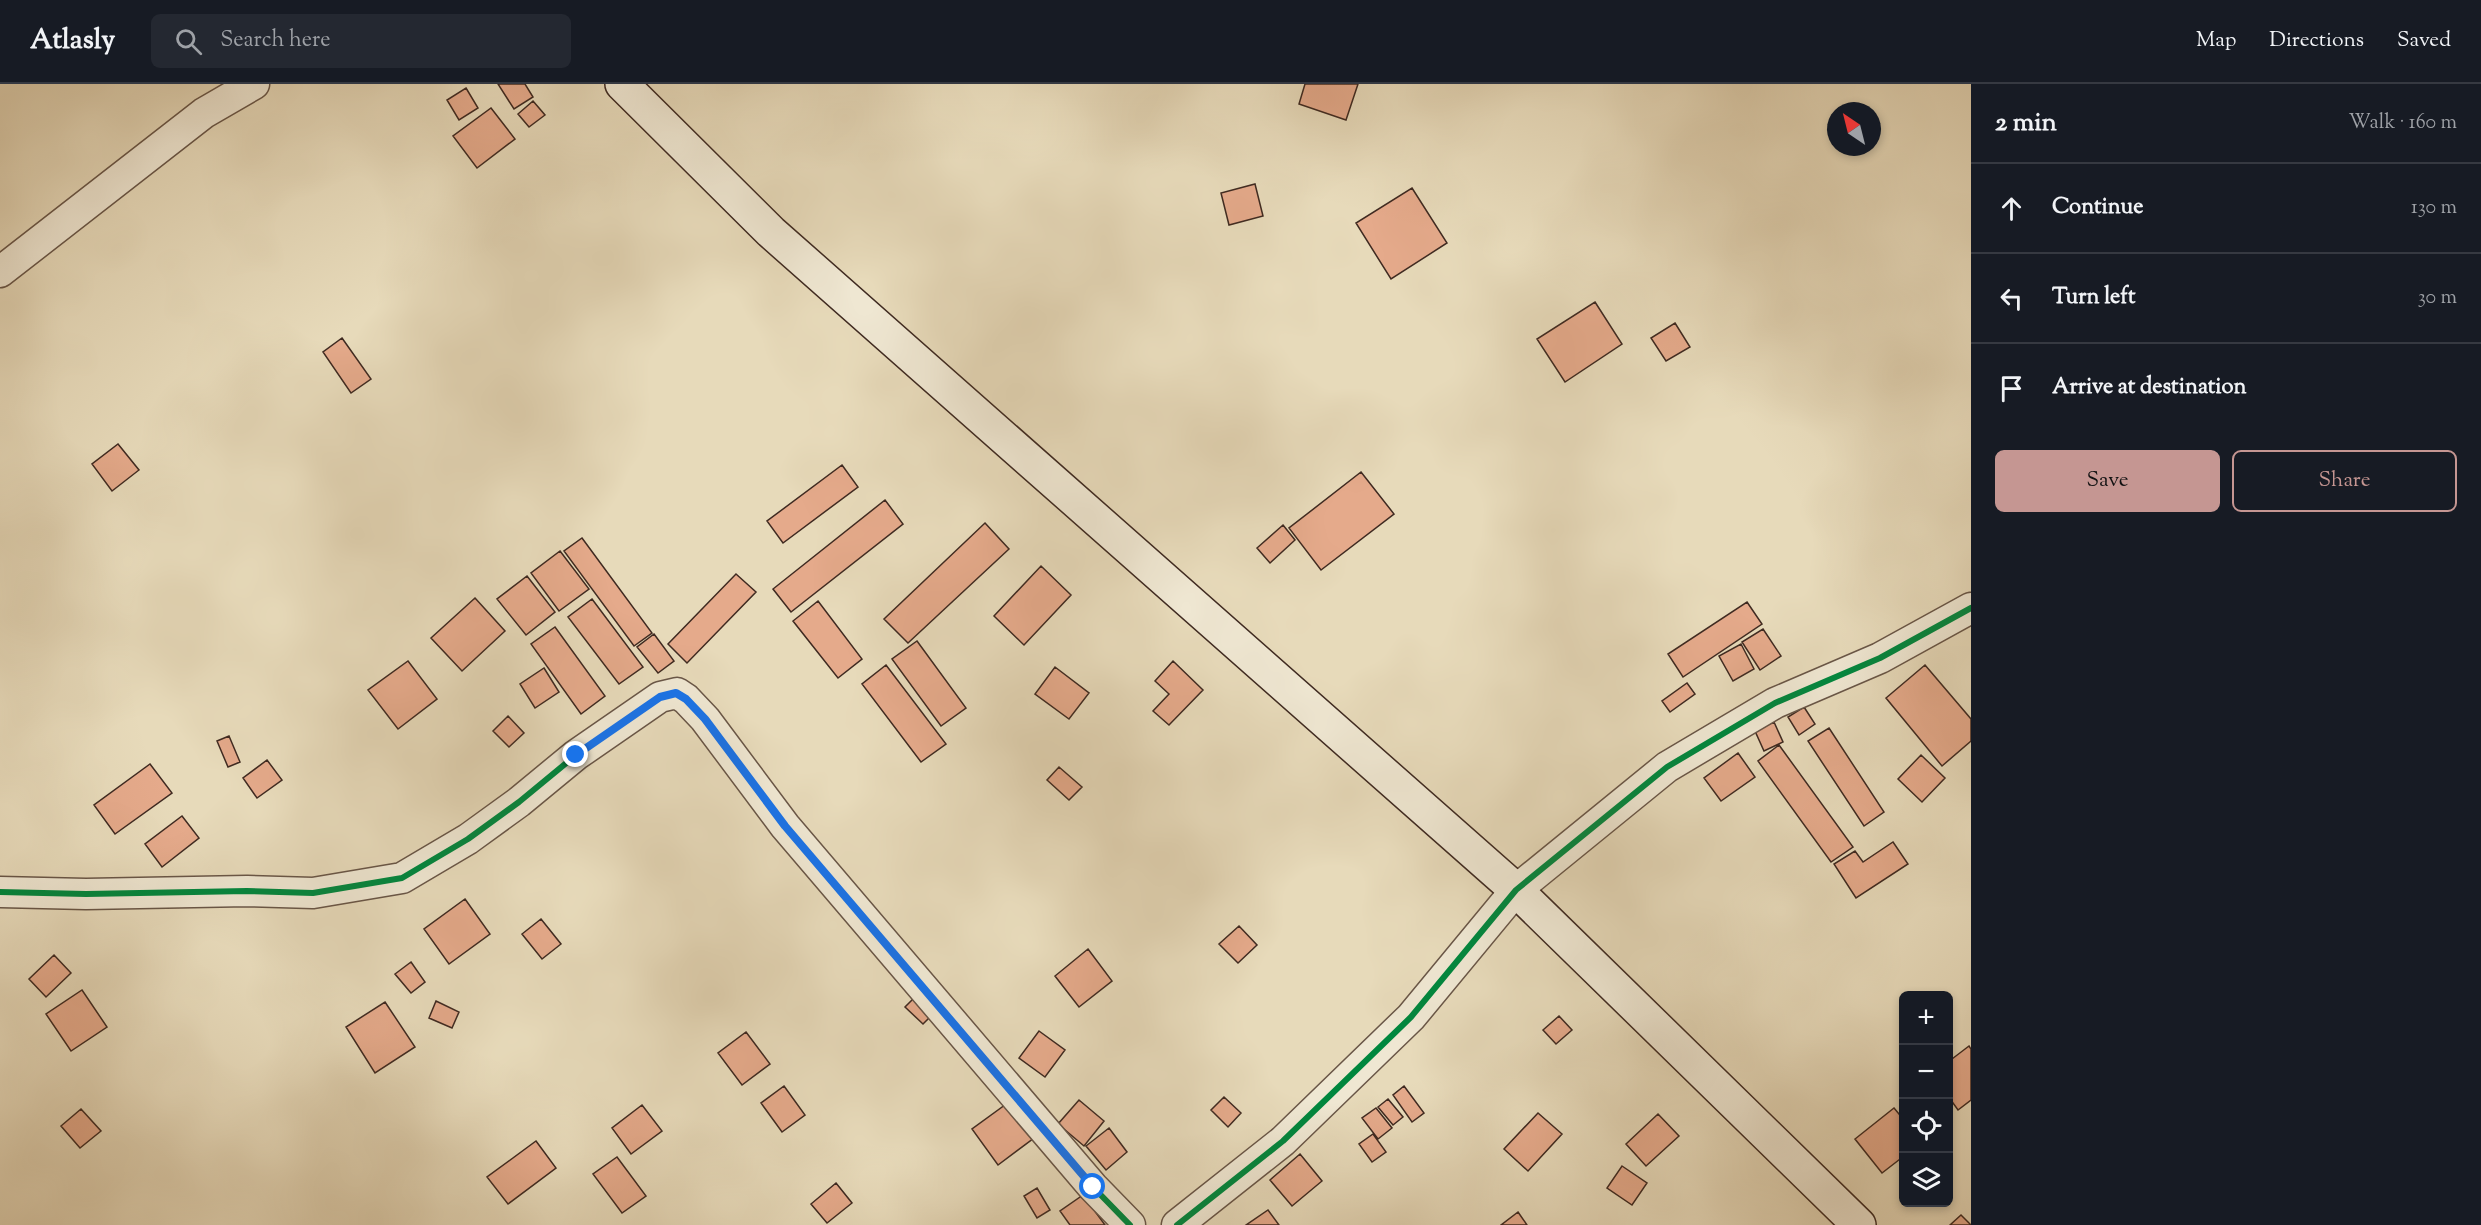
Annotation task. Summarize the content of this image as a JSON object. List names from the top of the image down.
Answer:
{
  "north": "top left",
  "page": {
    "header": "Atlasly",
    "search": "Search here",
    "nav": ["Map", "Directions", "Saved"],
    "heading": ["2 min", "Walk · 160 m"],
    "list": [
      ["Continue", "130 m"],
      ["Turn left", "30 m"],
      "Arrive at destination"
    ],
    "buttons": ["Save", "Share"],
    "map_buttons": ["+", "−"]
  }
}
